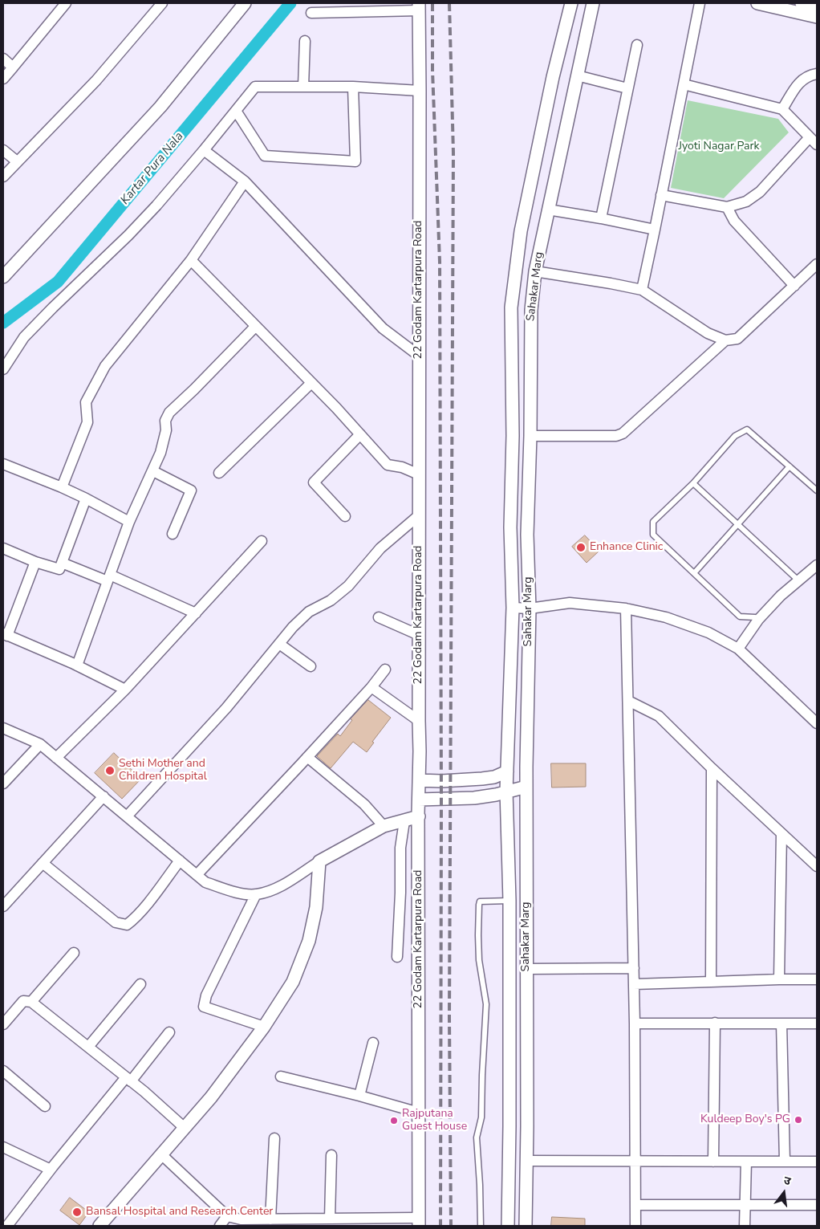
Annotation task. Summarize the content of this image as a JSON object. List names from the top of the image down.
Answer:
{
  "streets": {
    "street": ["Sahakar Marg", "22 Godam Kartarpura Road"]
  },
  "water": ["Kartar Pura Nala"],
  "parks": ["Jyoti Nagar Park"],
  "places": [
    "Enhance Clinic",
    "Sethi Mother and Children Hospital",
    "Kuldeep Boy's PG",
    "Rajputana Guest House",
    "Bansal Hospital and Research Center"
  ],
  "north": "top"
}
